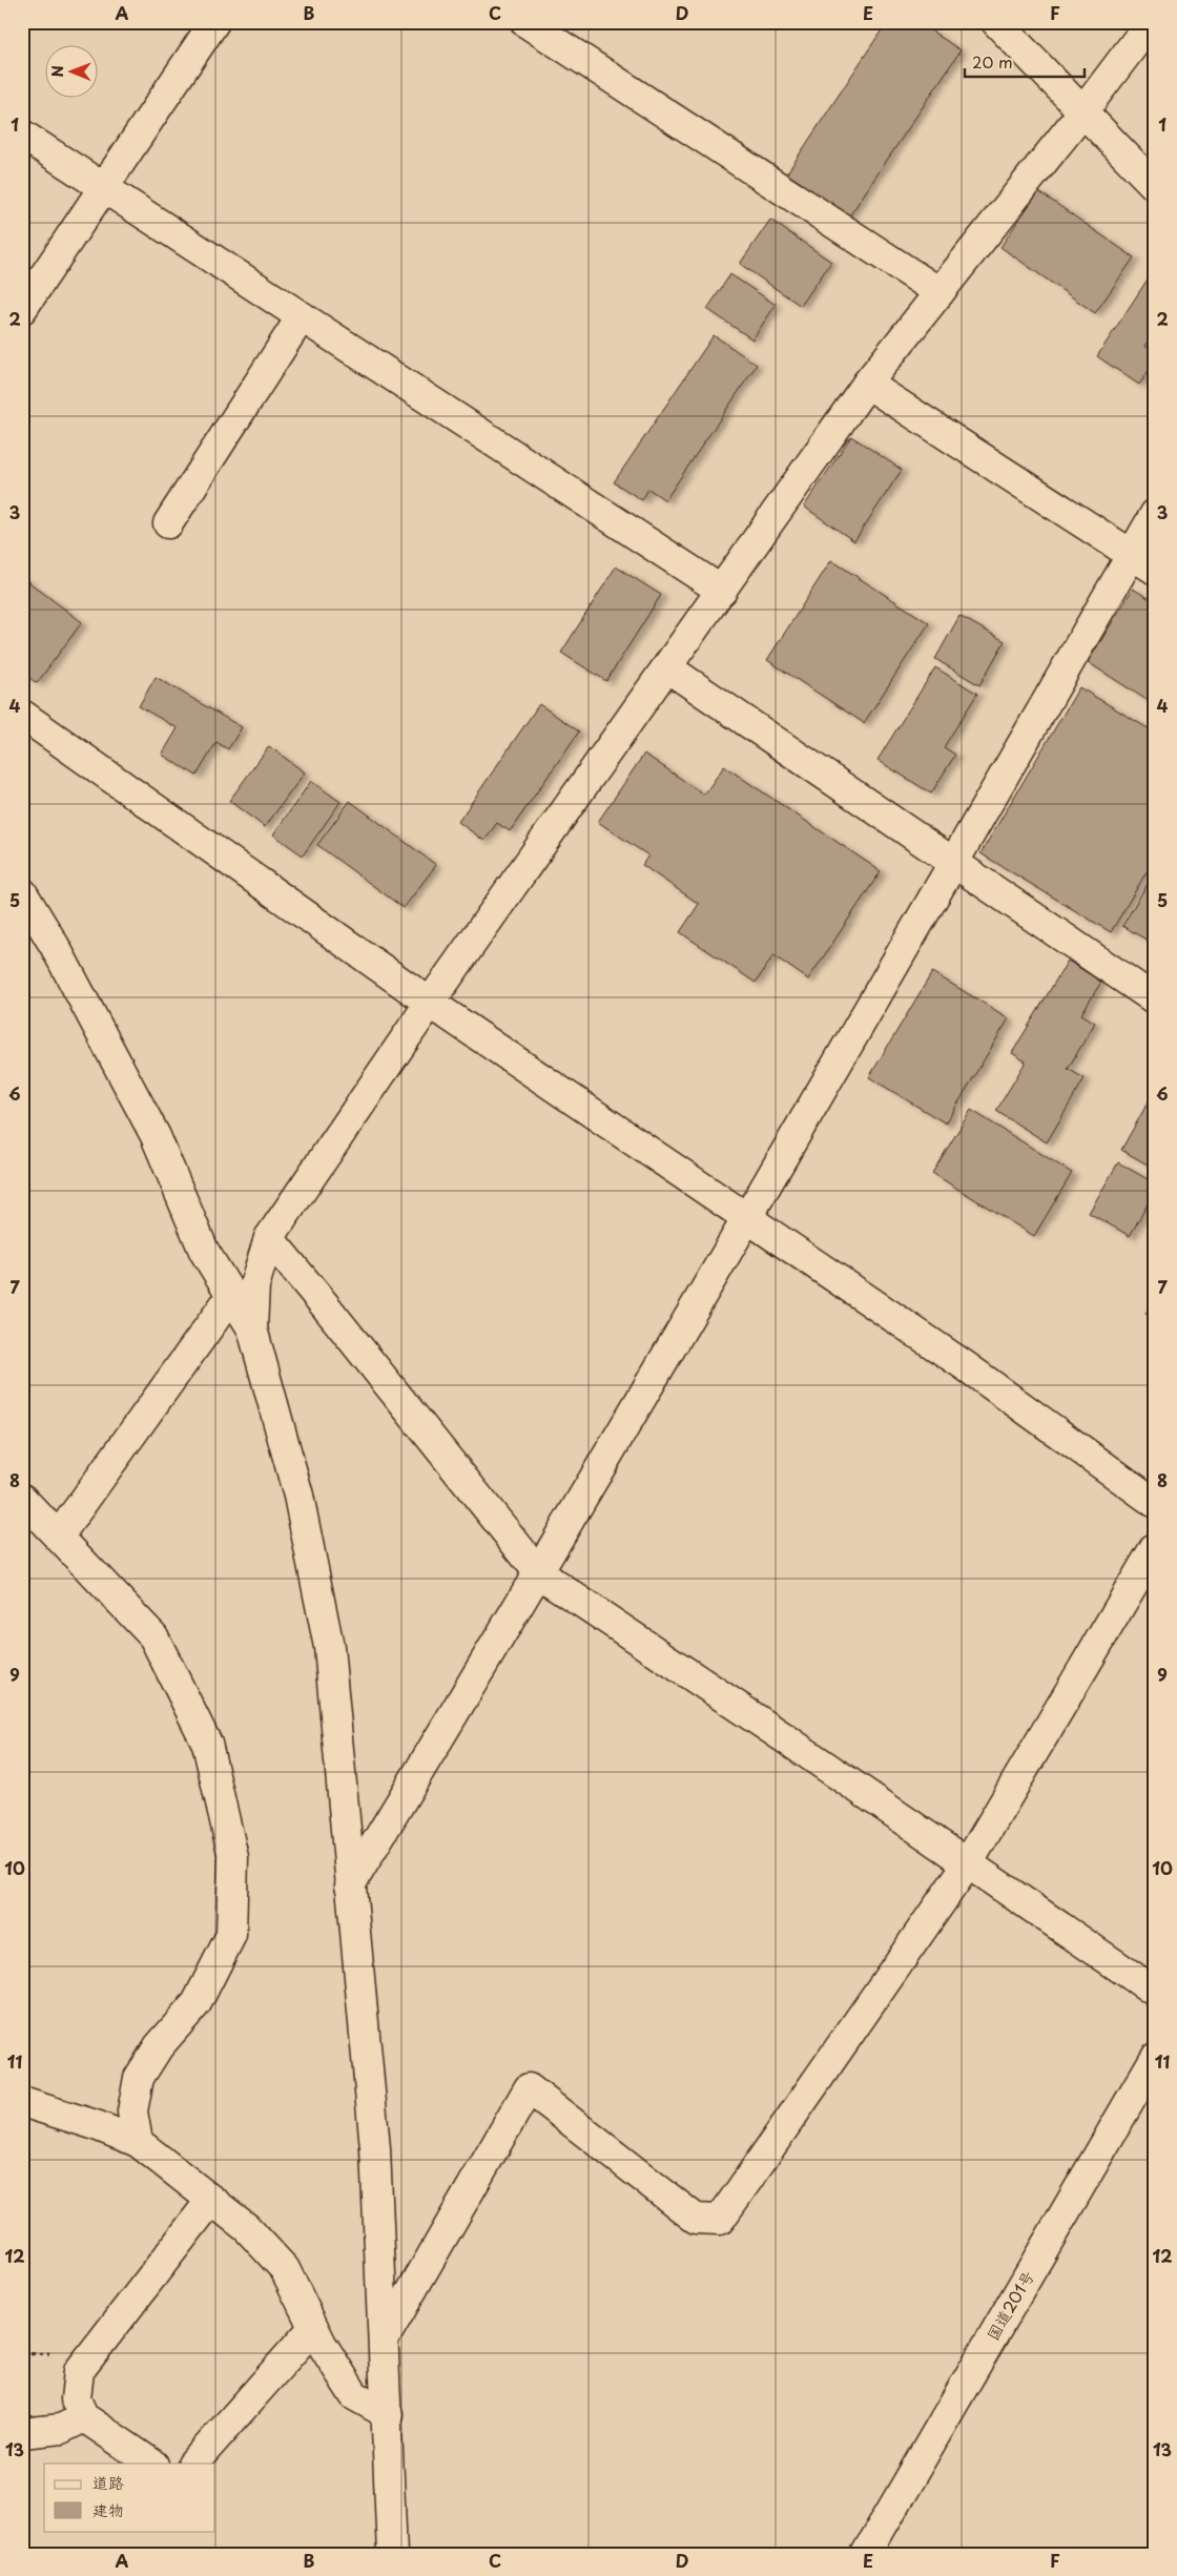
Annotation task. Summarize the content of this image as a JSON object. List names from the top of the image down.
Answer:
{
  "streets": {
    "main road": ["国道201号"]
  },
  "legend": ["道路", "建物"],
  "scale_bar": "20 m",
  "north": "left",
  "grid": {
    "columns": [
      "A",
      "B",
      "C",
      "D",
      "E",
      "F"
    ],
    "rows": [
      "1",
      "2",
      "3",
      "4",
      "5",
      "6",
      "7",
      "8",
      "9",
      "10",
      "11",
      "12",
      "13"
    ]
  }
}
